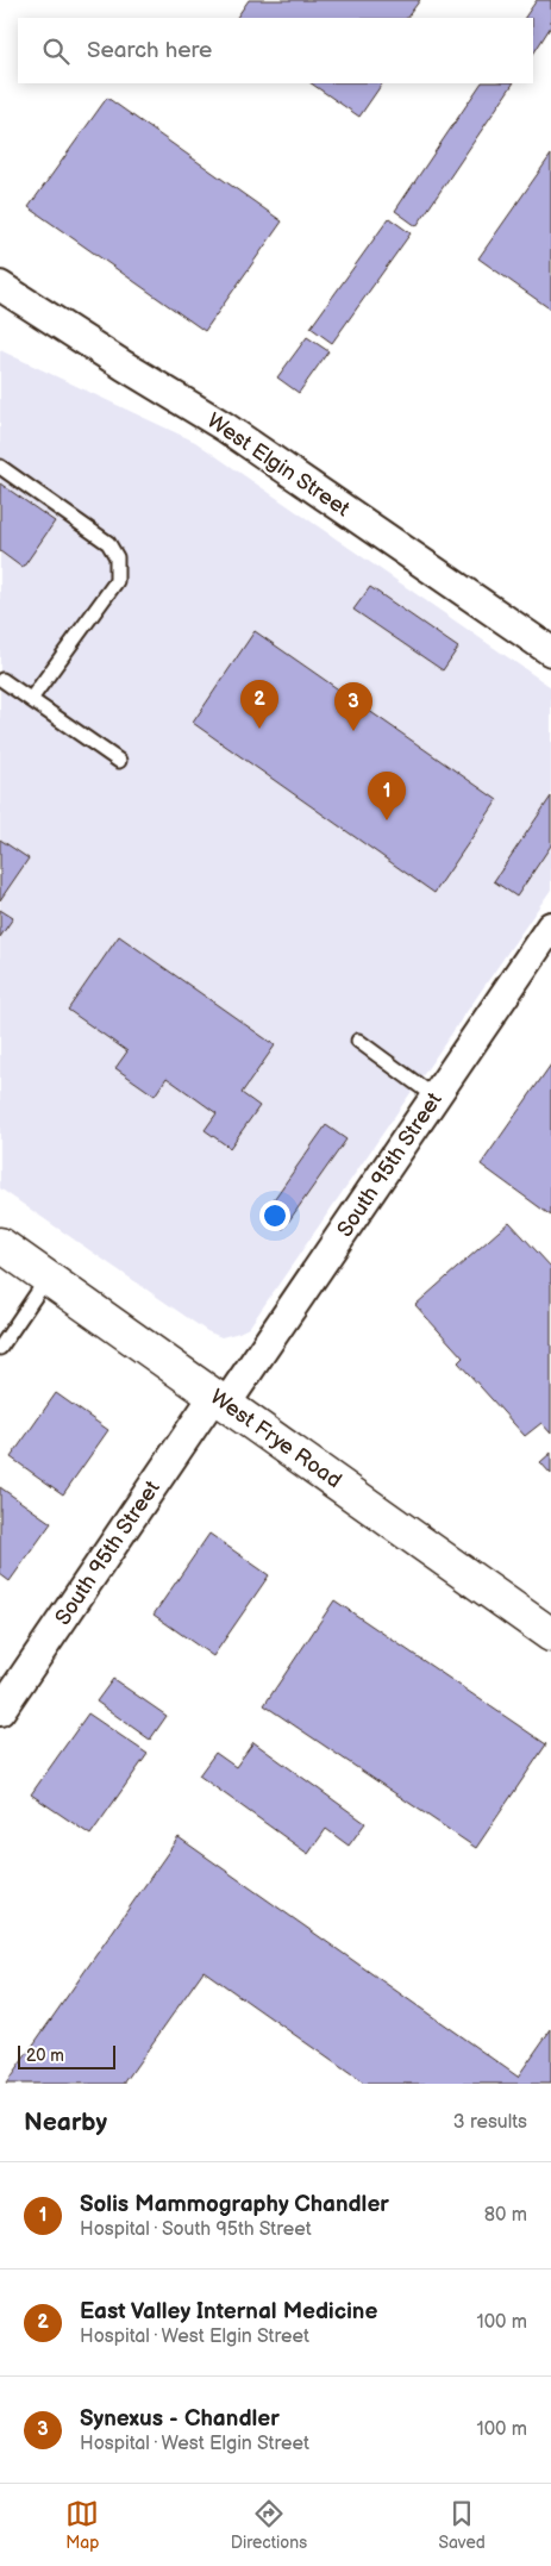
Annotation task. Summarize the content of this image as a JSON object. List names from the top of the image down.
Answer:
{
  "streets": {
    "street": ["West Elgin Street", "South 95th Street", "West Frye Road"]
  },
  "crossings": [
    ["South 95th Street", "West Frye Road"]
  ],
  "scale_bar": "20 m",
  "page": {
    "search": "Search here",
    "pins": ["2", "3", "1"],
    "scale": "20 m",
    "heading": ["Nearby", "3 results"],
    "list": [
      {
        "mark": "1",
        "name": "Solis Mammography Chandler",
        "note": "Hospital · South 95th Street",
        "value": "80 m"
      },
      {
        "mark": "2",
        "name": "East Valley Internal Medicine",
        "note": "Hospital · West Elgin Street",
        "value": "100 m"
      },
      {
        "mark": "3",
        "name": "Synexus - Chandler",
        "note": "Hospital · West Elgin Street",
        "value": "100 m"
      }
    ],
    "nav": ["Map", "Directions", "Saved"]
  }
}
